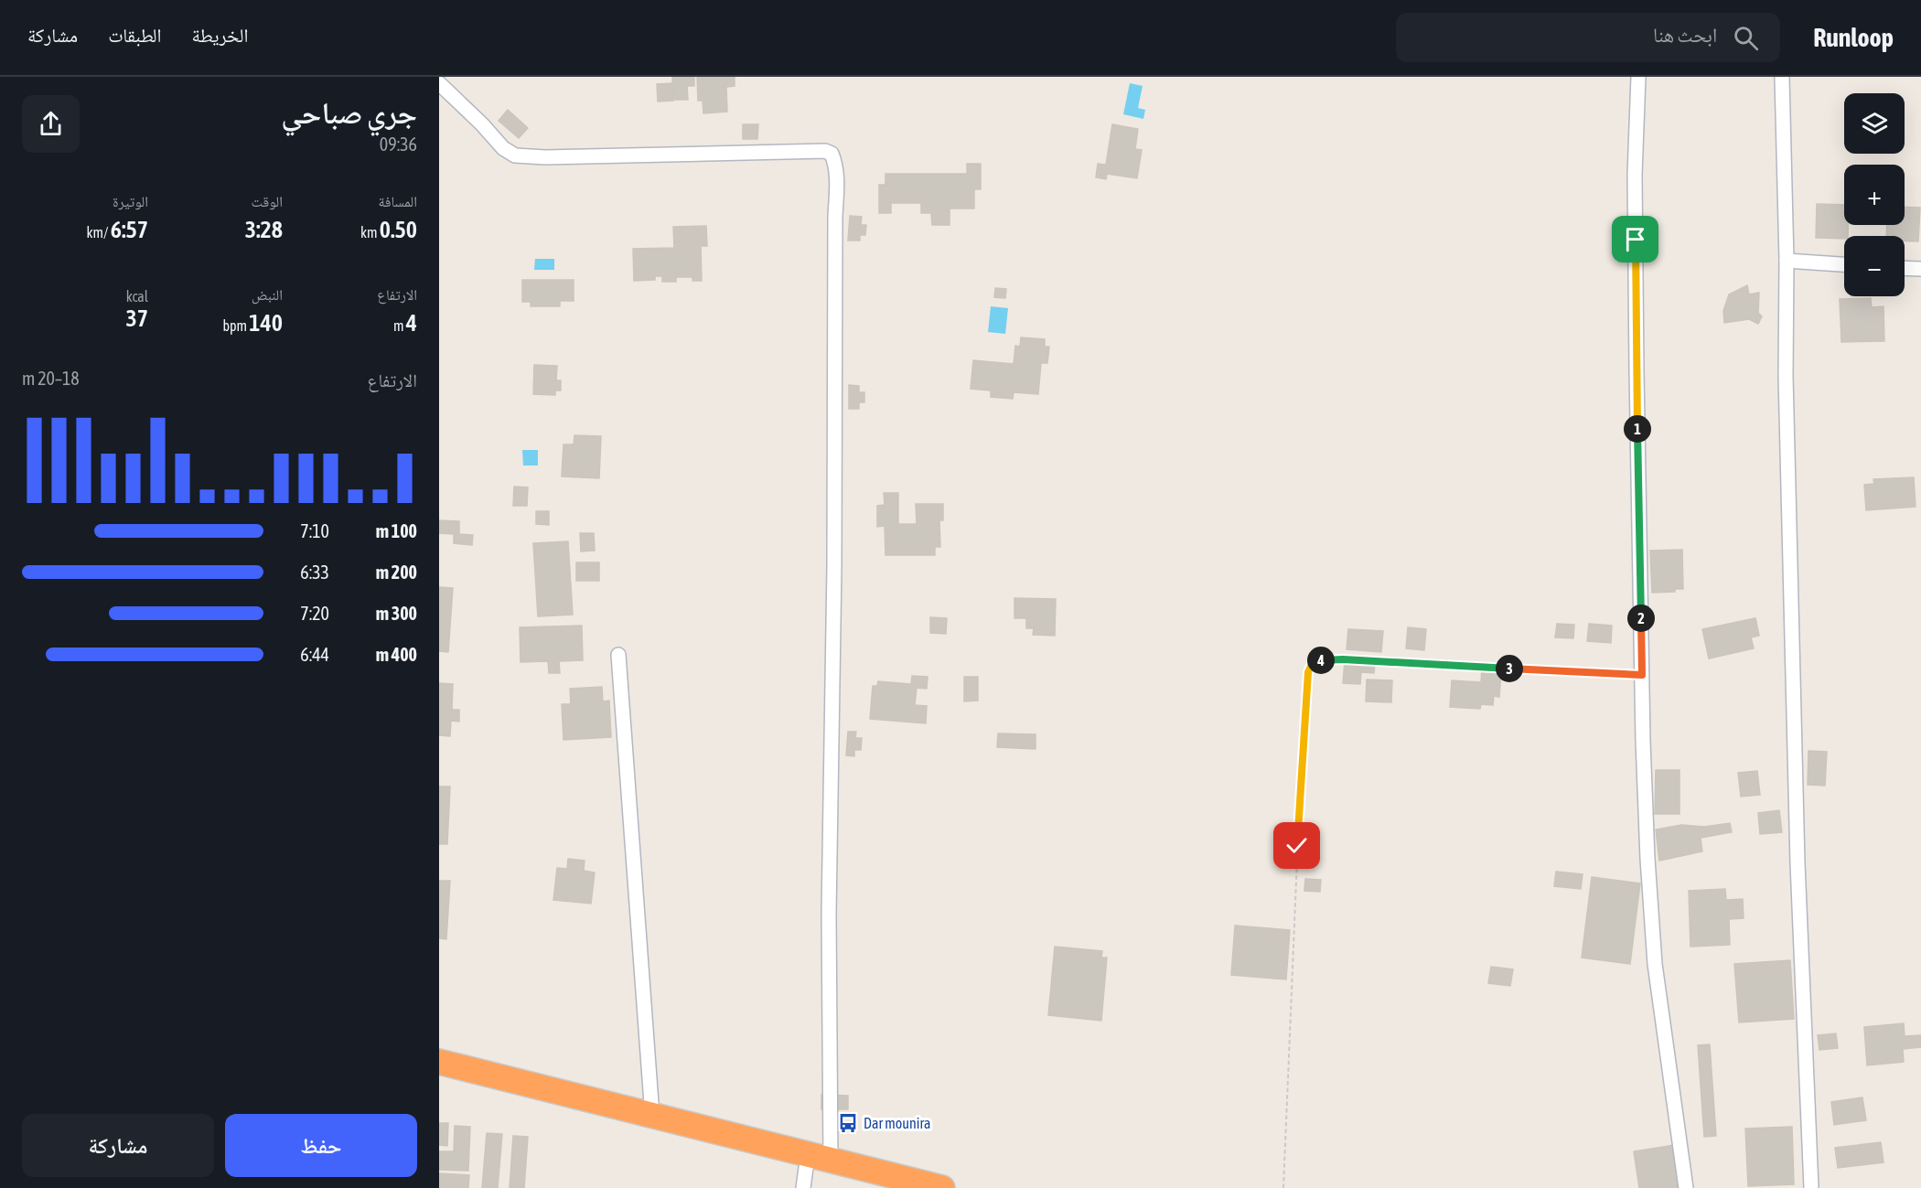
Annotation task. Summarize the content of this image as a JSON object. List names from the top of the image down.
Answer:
{
  "places": {
    "bus stop": ["Dar mounira"]
  },
  "page": {
    "header": "Runloop",
    "search": "ابحث هنا",
    "nav": ["الخريطة", "الطبقات", "مشاركة"],
    "heading": ["جري صباحي", "09:36"],
    "map_buttons": ["+", "−"],
    "stats": [
      ["المسافة", "0.50 km"],
      ["الوقت", "3:28"],
      ["الوتيرة", "6:57 /km"],
      ["الارتفاع", "4 m"],
      ["النبض", "140 bpm"],
      ["kcal", "37"]
    ],
    "chart": ["الارتفاع", "18–20 m"],
    "pins": [
      "1",
      "2",
      "4",
      "3"
    ],
    "list": [
      {
        "name": "100 m",
        "note": "7:10"
      },
      {
        "name": "200 m",
        "note": "6:33"
      },
      {
        "name": "300 m",
        "note": "7:20"
      },
      {
        "name": "400 m",
        "note": "6:44"
      }
    ],
    "buttons": ["حفظ", "مشاركة"]
  }
}
